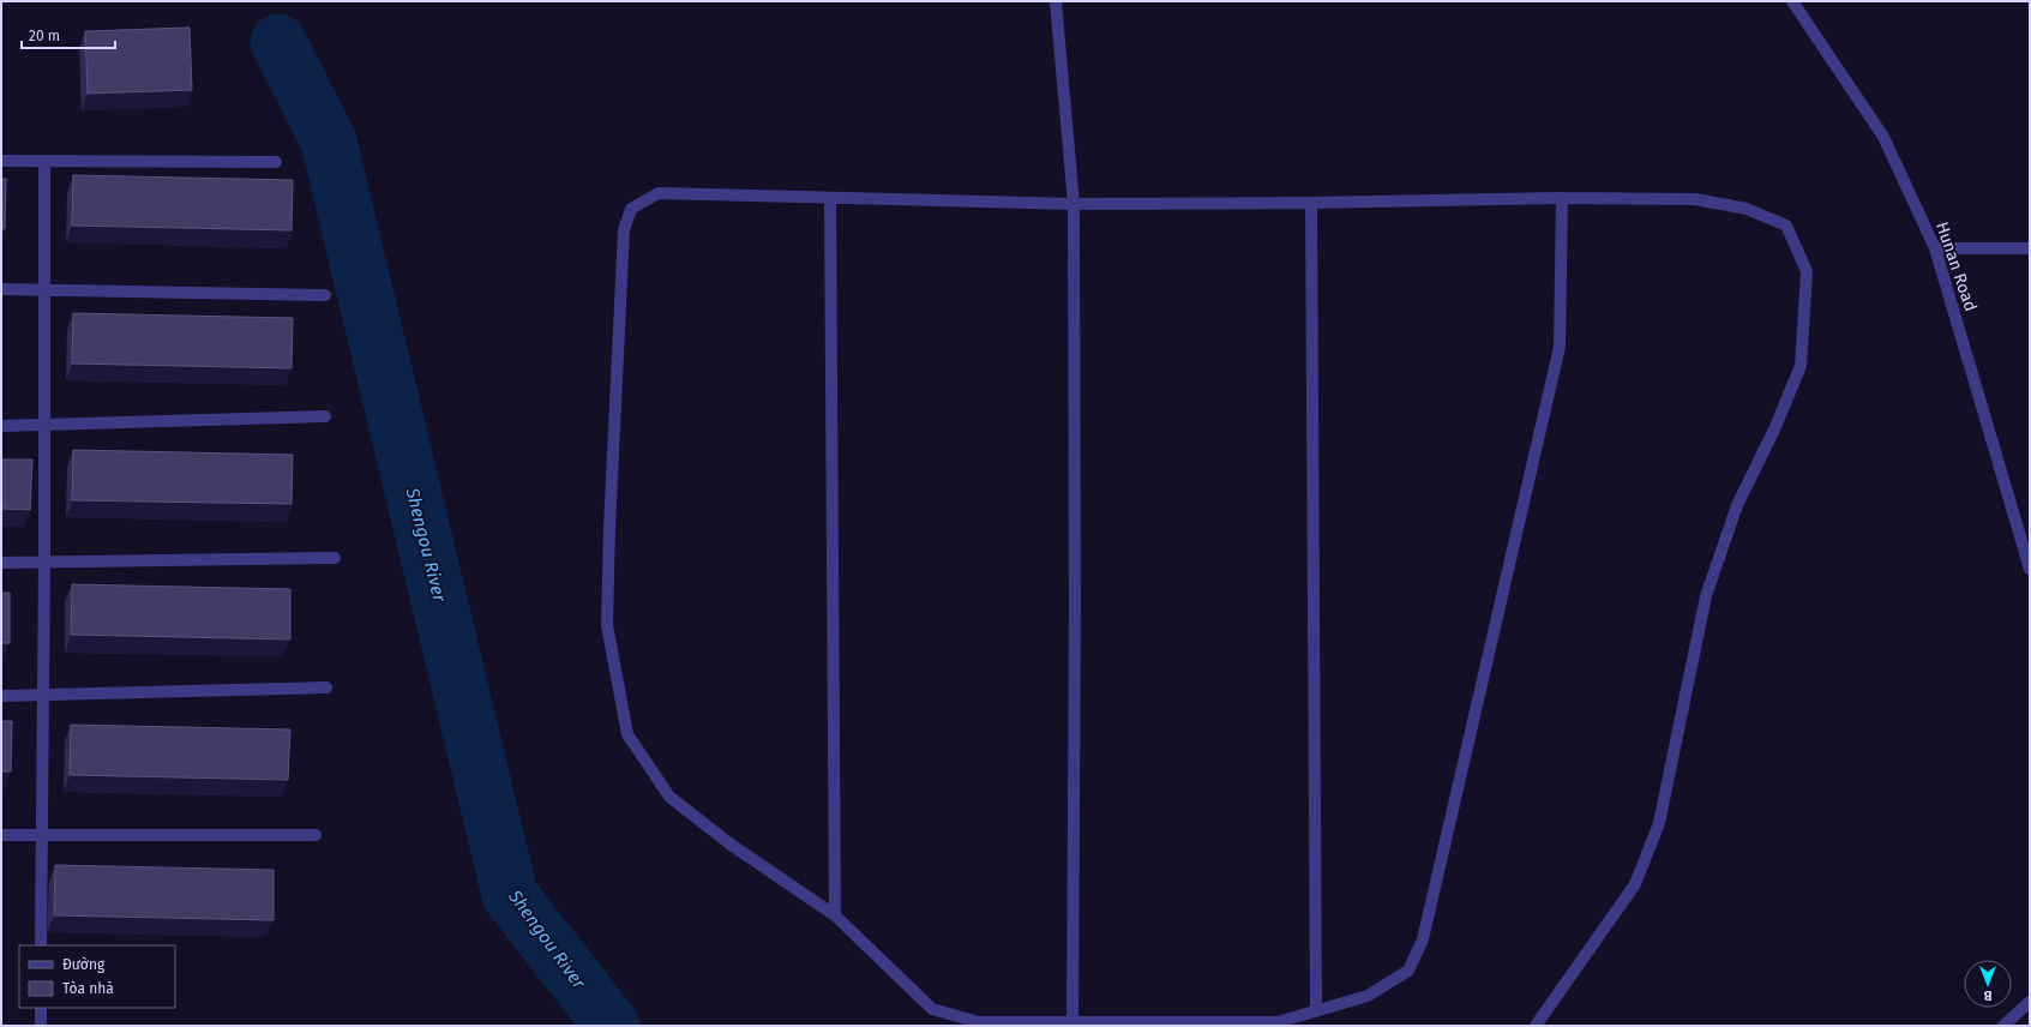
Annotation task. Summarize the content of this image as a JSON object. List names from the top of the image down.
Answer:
{
  "streets": {
    "street": ["Hunan Road"]
  },
  "water": ["Shengou River"],
  "legend": ["Đường", "Tòa nhà"],
  "scale_bar": "20 m",
  "north": "bottom"
}
